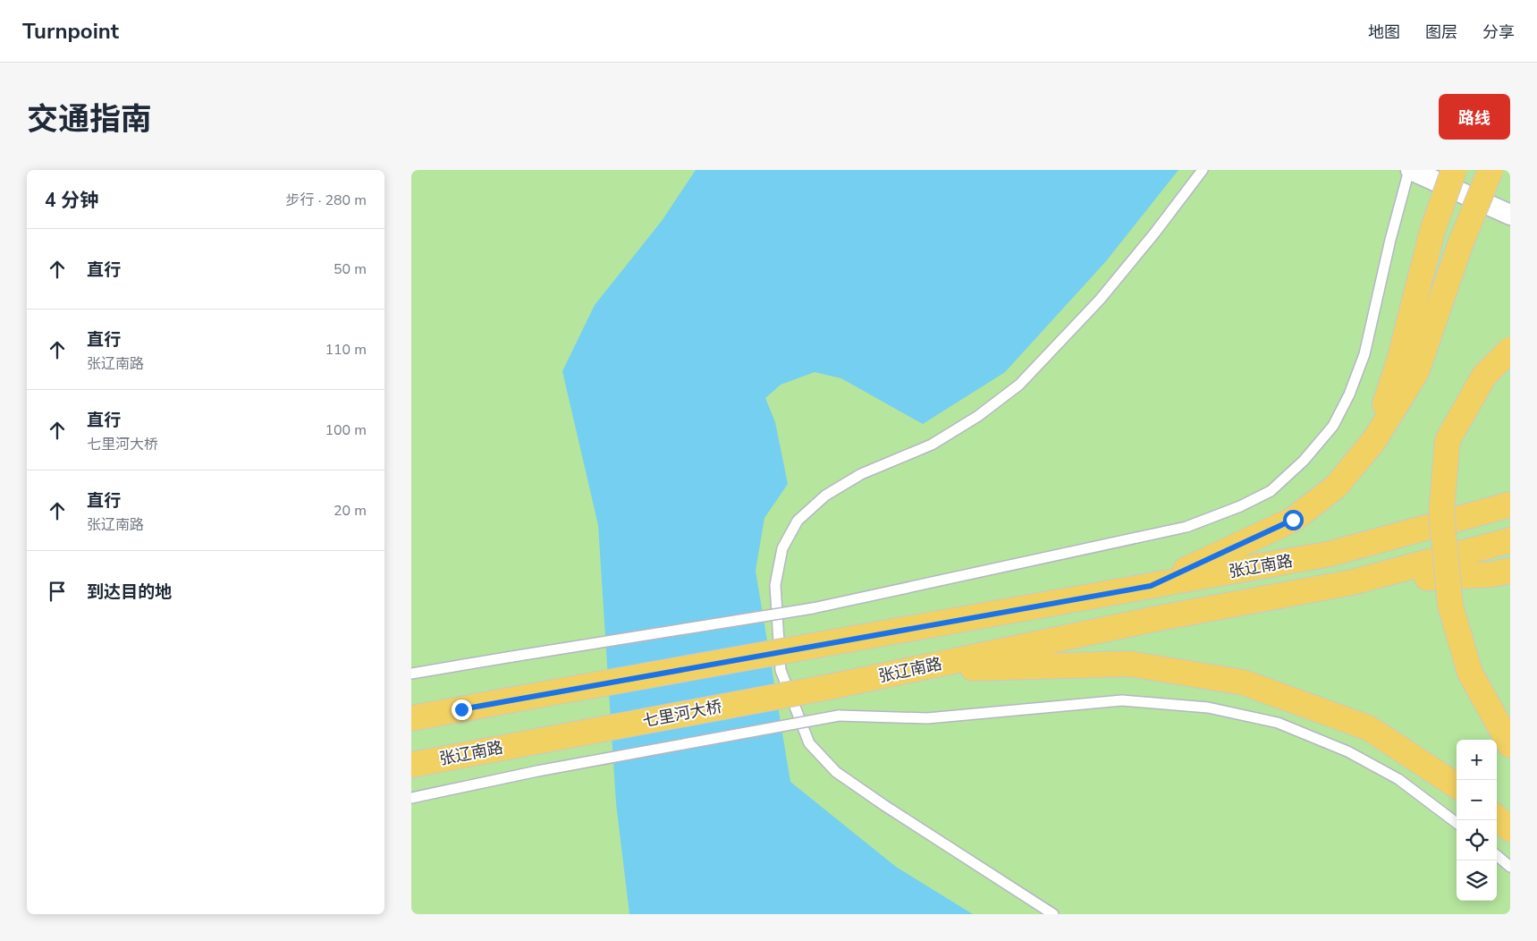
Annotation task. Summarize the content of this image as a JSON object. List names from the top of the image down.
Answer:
{
  "streets": {
    "main road": ["张辽南路", "七里河大桥"]
  },
  "crossings": [
    ["张辽南路", "七里河大桥"]
  ],
  "page": {
    "header": "Turnpoint",
    "nav": ["地图", "图层", "分享"],
    "title": "交通指南",
    "buttons": "路线",
    "heading": ["4 分钟", "步行 · 280 m"],
    "list": [
      ["直行", "50 m"],
      ["直行", "张辽南路", "110 m"],
      ["直行", "七里河大桥", "100 m"],
      ["直行", "张辽南路", "20 m"],
      "到达目的地"
    ],
    "map_buttons": ["+", "−"]
  }
}
